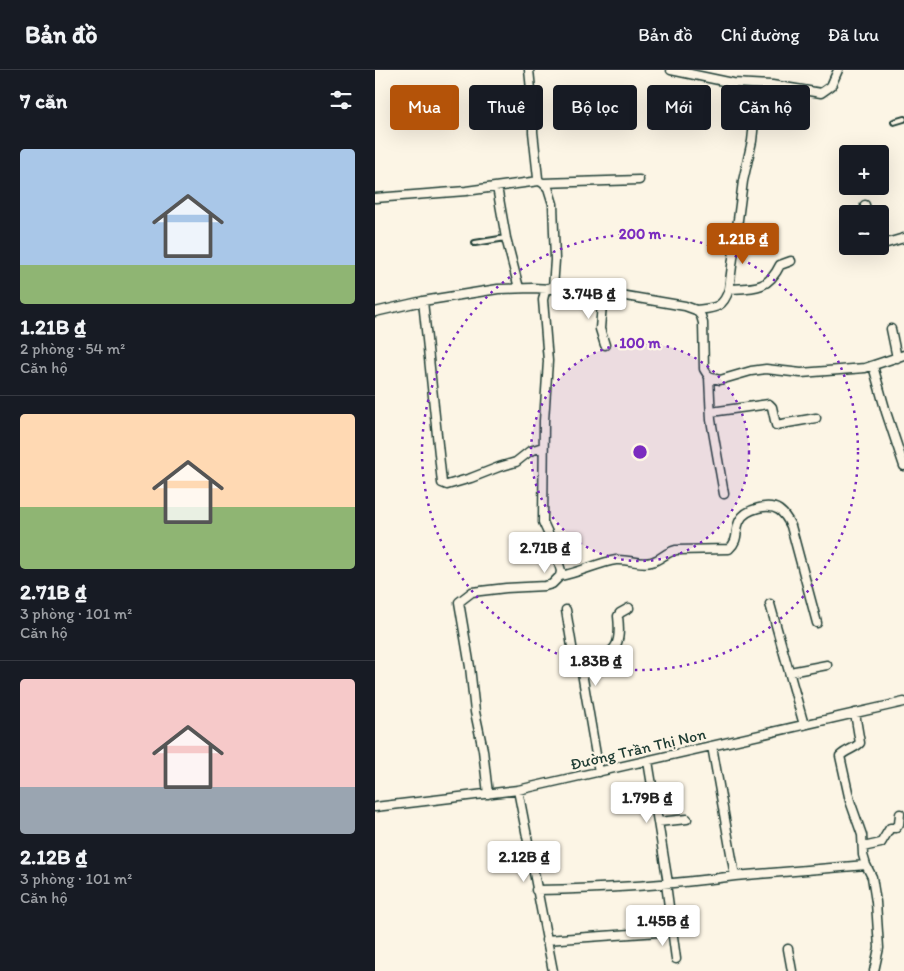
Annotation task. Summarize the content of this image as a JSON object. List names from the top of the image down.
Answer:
{
  "streets": {
    "street": ["Đường Trần Thị Non"]
  },
  "page": {
    "header": "Bản đồ",
    "nav": ["Bản đồ", "Chỉ đường", "Đã lưu"],
    "heading": "7 căn",
    "chip": [
      "Mua",
      "Thuê",
      "Bộ lọc",
      "Mới",
      "Căn hộ"
    ],
    "list": [
      {
        "name": "1.21B ₫",
        "note": "2 phòng · 54 m² · Căn hộ"
      },
      {
        "name": "2.71B ₫",
        "note": "3 phòng · 101 m² · Căn hộ"
      },
      {
        "name": "2.12B ₫",
        "note": "3 phòng · 101 m² · Căn hộ"
      }
    ],
    "map_buttons": ["+", "−"],
    "price": [
      "1.21B ₫",
      "3.74B ₫",
      "2.71B ₫",
      "1.83B ₫",
      "1.79B ₫",
      "2.12B ₫",
      "1.45B ₫"
    ]
  },
  "rings": ["200 m", "100 m"]
}
